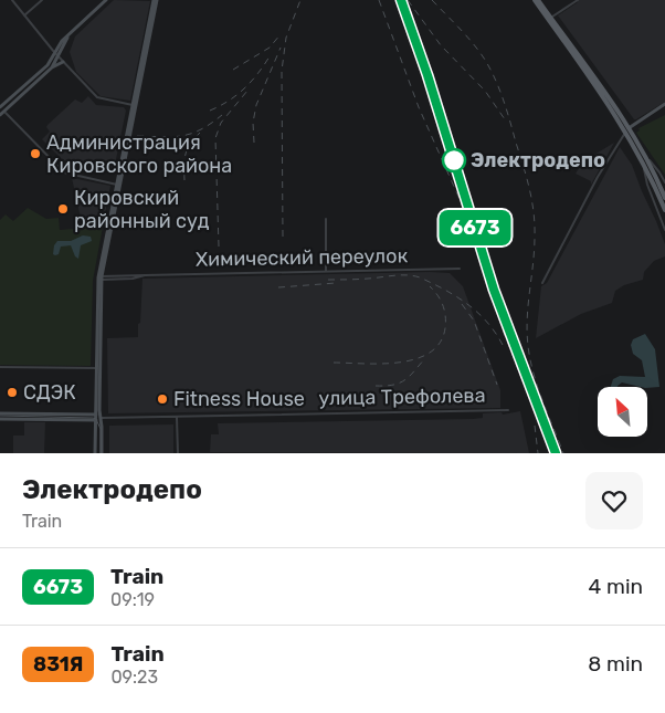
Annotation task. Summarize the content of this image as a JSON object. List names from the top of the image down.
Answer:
{
  "streets": {
    "street": ["Химический переулок", "улица Трефолева"]
  },
  "places": [
    "Администрация Кировского района",
    "Электродепо",
    "Кировский районный суд",
    "СДЭК",
    "Fitness House"
  ],
  "north": "top left",
  "page": {
    "on_map": "6673",
    "heading": ["Электродепо", "Train"],
    "list": [
      {
        "mark": "6673",
        "name": "Train",
        "note": "09:19",
        "value": "4 min"
      },
      {
        "mark": "831Я",
        "name": "Train",
        "note": "09:23",
        "value": "8 min"
      }
    ]
  }
}
